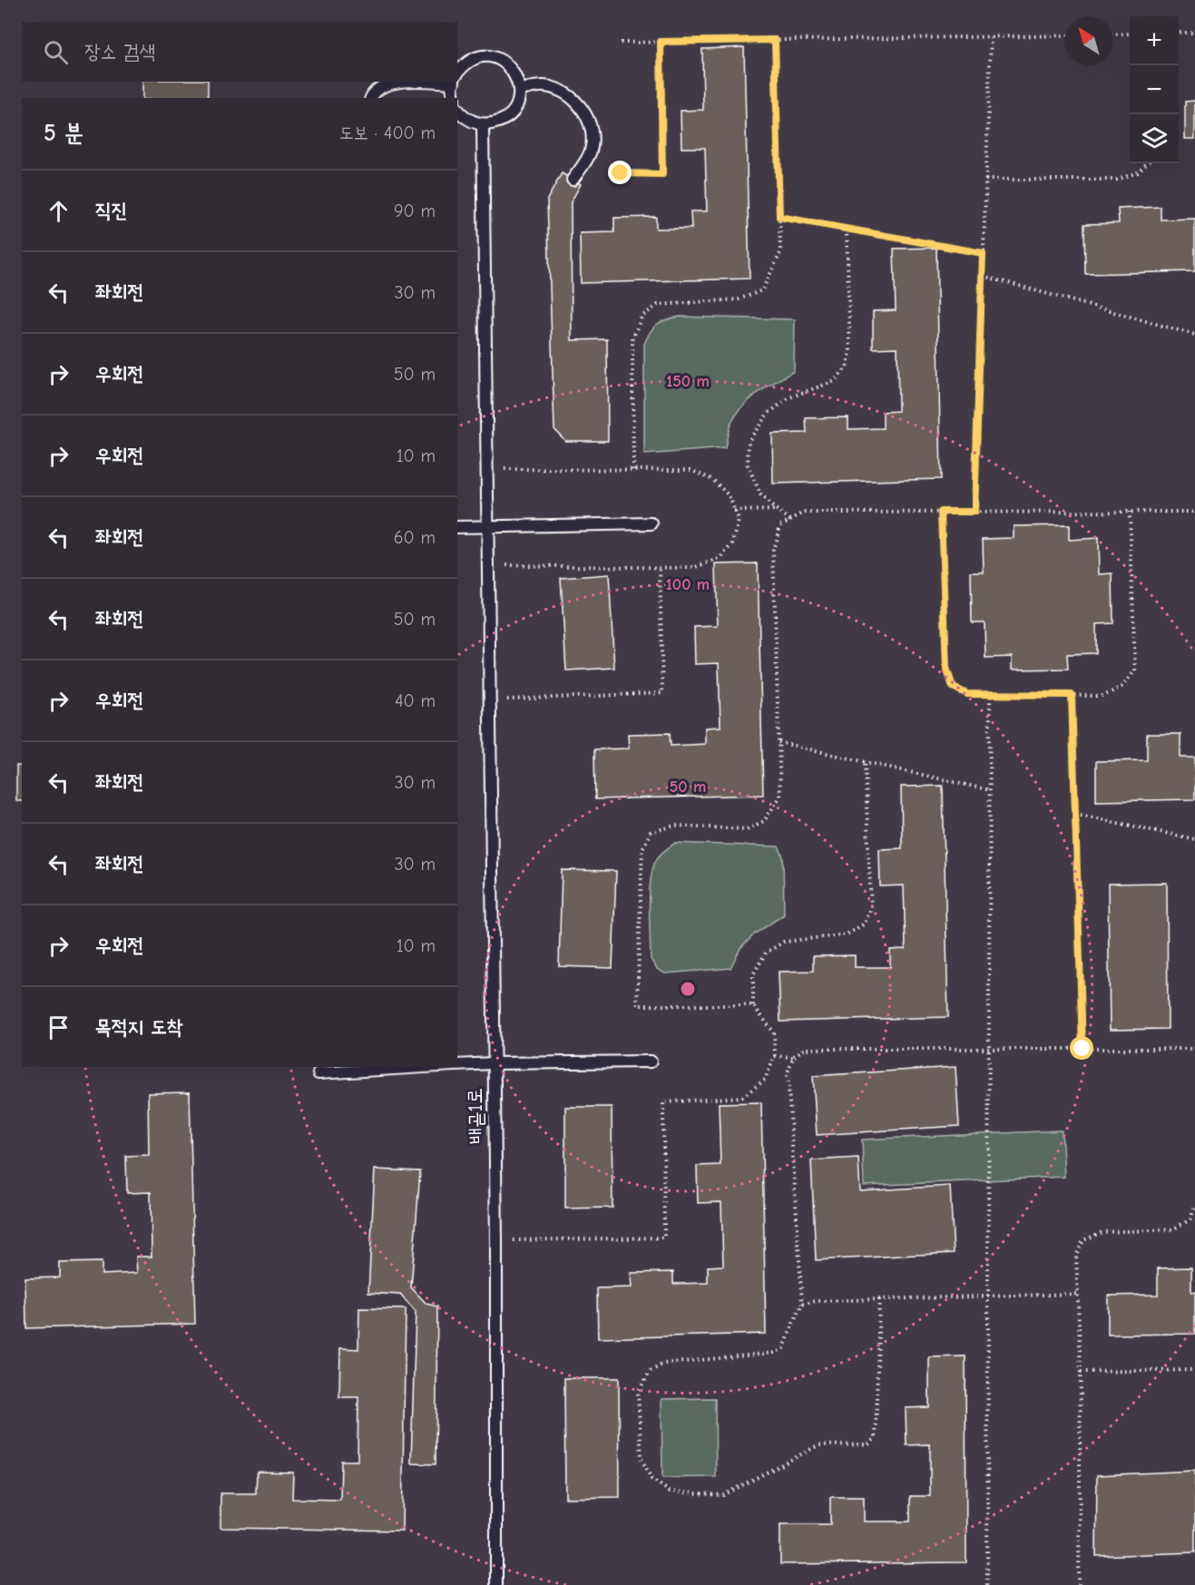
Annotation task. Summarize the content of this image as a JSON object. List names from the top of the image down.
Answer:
{
  "streets": {
    "lane": ["배곧1로"]
  },
  "north": "top left",
  "page": {
    "map_buttons": ["+", "−"],
    "search": "장소 검색",
    "heading": ["5 분", "도보 · 400 m"],
    "list": [
      ["직진", "90 m"],
      ["좌회전", "30 m"],
      ["우회전", "50 m"],
      ["우회전", "10 m"],
      ["좌회전", "60 m"],
      ["좌회전", "50 m"],
      ["우회전", "40 m"],
      ["좌회전", "30 m"],
      ["좌회전", "30 m"],
      ["우회전", "10 m"],
      "목적지 도착"
    ]
  },
  "rings": ["150 m", "100 m", "50 m"]
}
